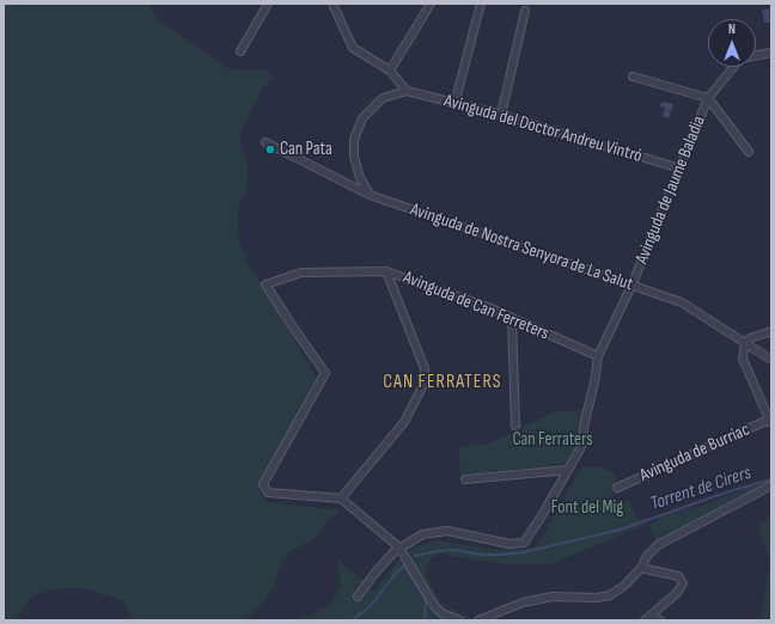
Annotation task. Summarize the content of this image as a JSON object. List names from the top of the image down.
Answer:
{
  "streets": {
    "street": [
      "Avinguda del Doctor Andreu Vintró",
      "Avinguda de Jaume Baladia",
      "Avinguda de Nostra Senyora de La Salut",
      "Avinguda de Can Ferreters",
      "Avinguda de Burriac"
    ]
  },
  "crossings": [
    ["Avinguda del Doctor Andreu Vintró", "Avinguda de Jaume Baladia"],
    ["Avinguda de Jaume Baladia", "Avinguda de Nostra Senyora de La Salut"],
    ["Avinguda de Jaume Baladia", "Avinguda de Can Ferreters"]
  ],
  "districts": ["CAN FERRATERS"],
  "water": ["Torrent de Cirers"],
  "parks": ["Can Ferraters", "Font del Mig"],
  "places": ["Can Pata"],
  "north": "top"
}
